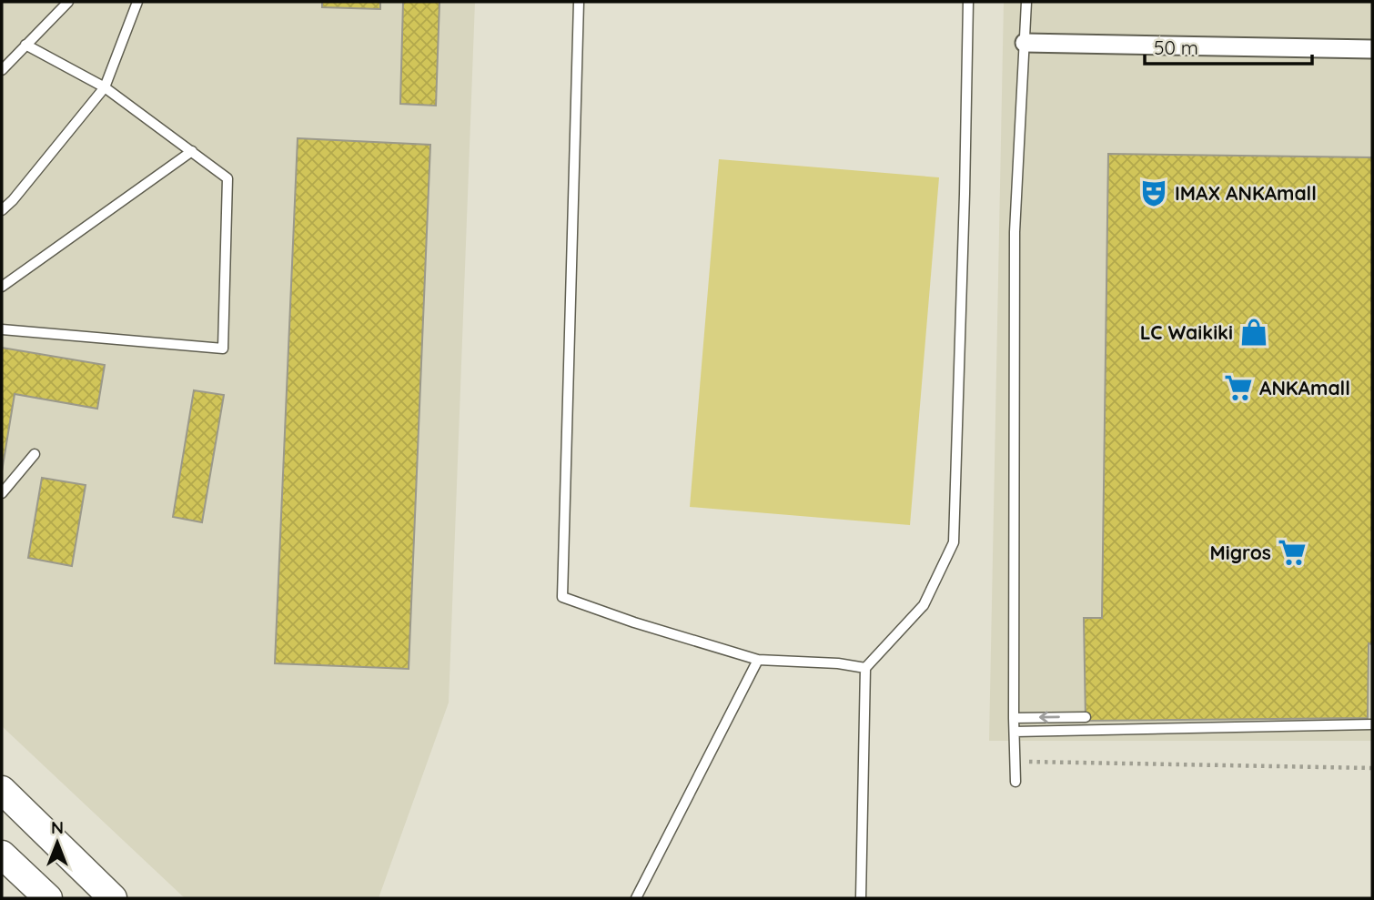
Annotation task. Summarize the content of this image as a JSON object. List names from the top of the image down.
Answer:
{
  "places": {
    "theatre": ["IMAX ANKAmall"],
    "shop": ["LC Waikiki"],
    "supermarket": ["ANKAmall", "Migros"]
  },
  "scale_bar": "50 m",
  "north": "top"
}
